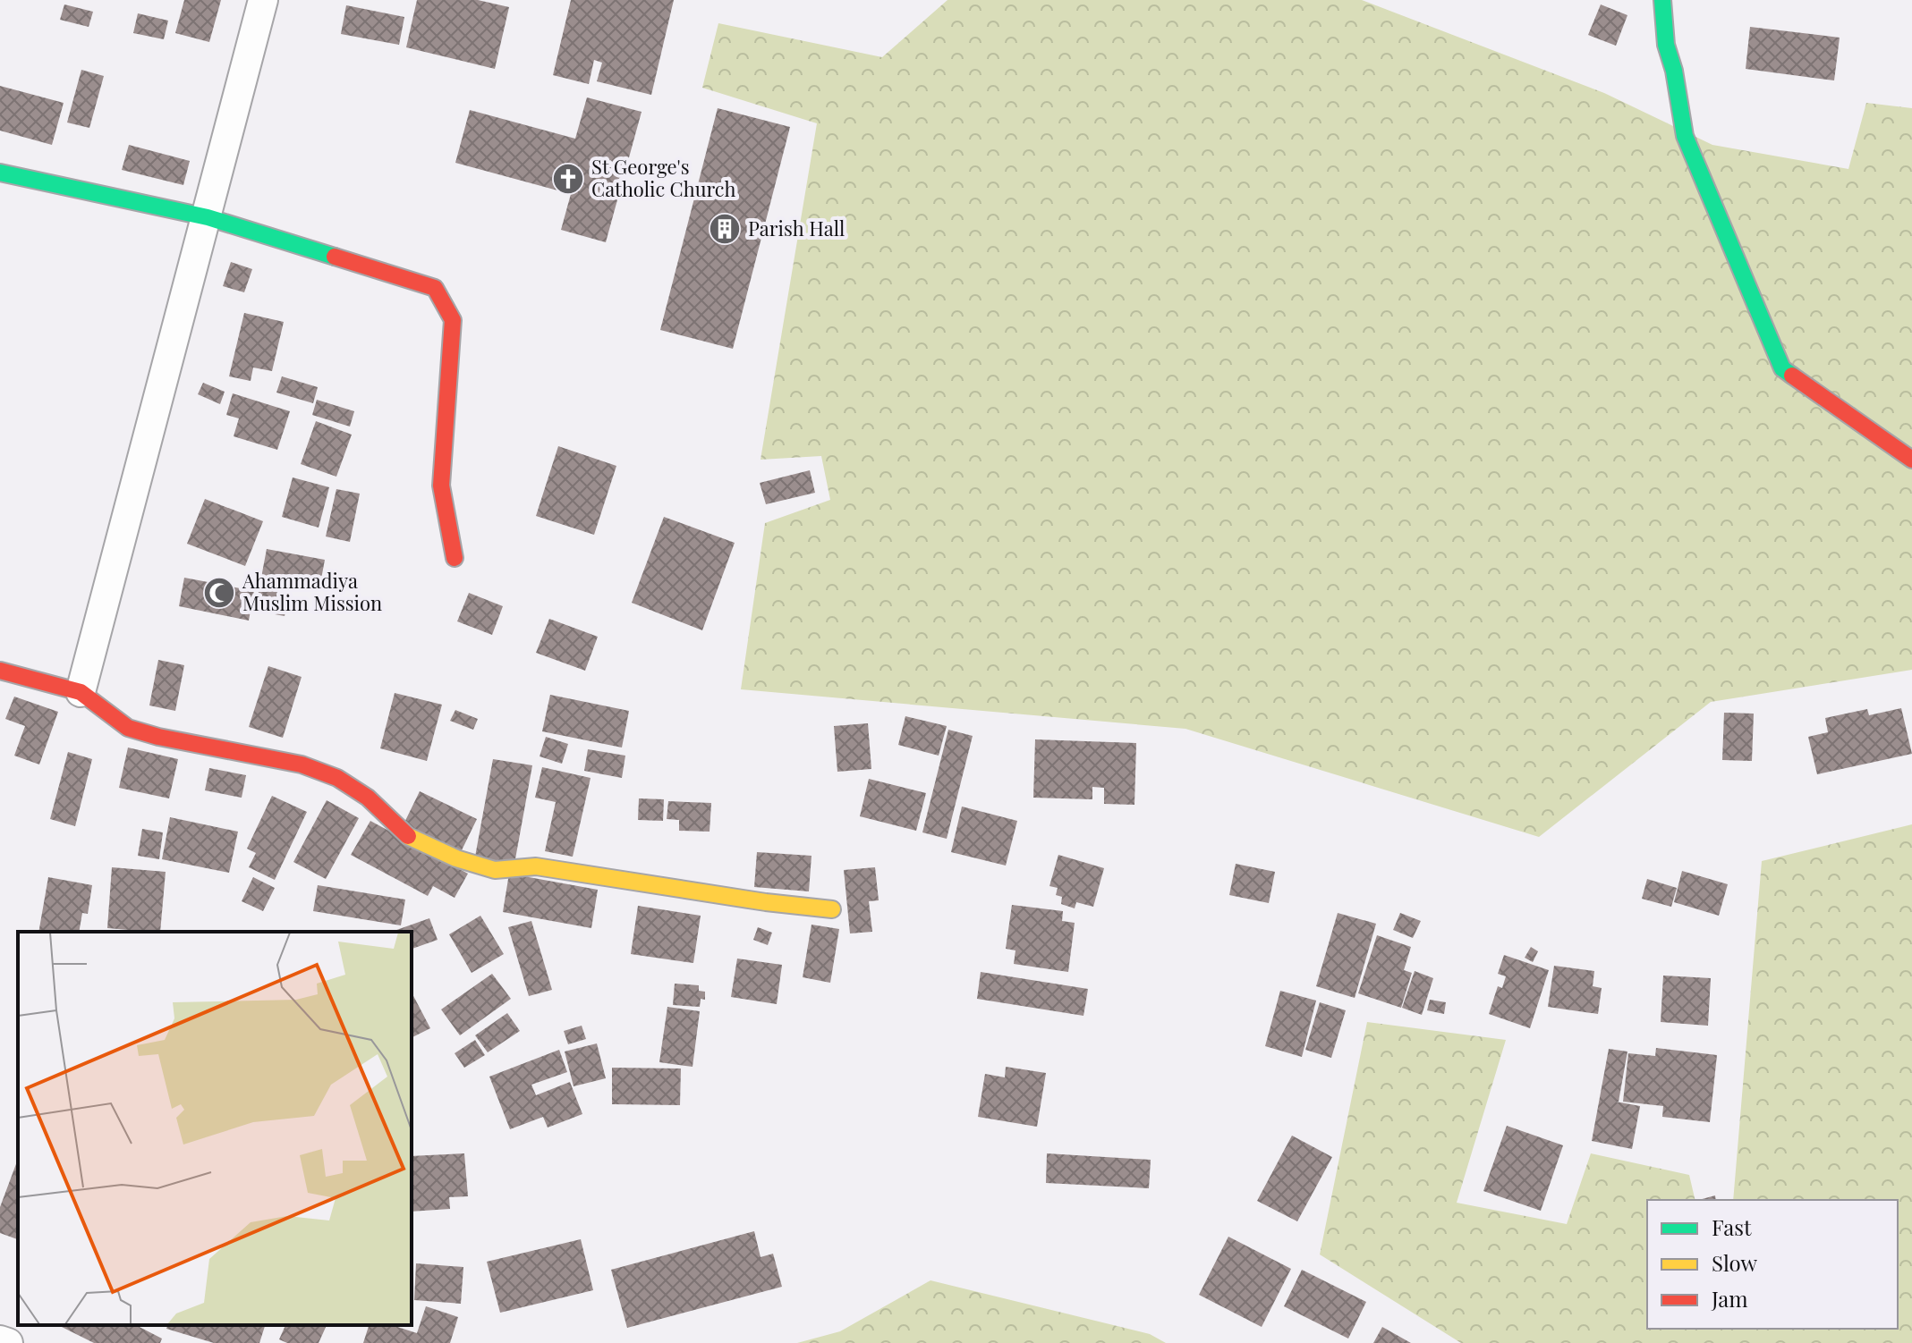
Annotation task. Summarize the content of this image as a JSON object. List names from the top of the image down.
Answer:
{
  "places": {
    "church": ["St George's Catholic Church"],
    "building": ["Parish Hall"],
    "mosque": ["Ahammadiya Muslim Mission"]
  },
  "legend": ["Fast", "Slow", "Jam"]
}
